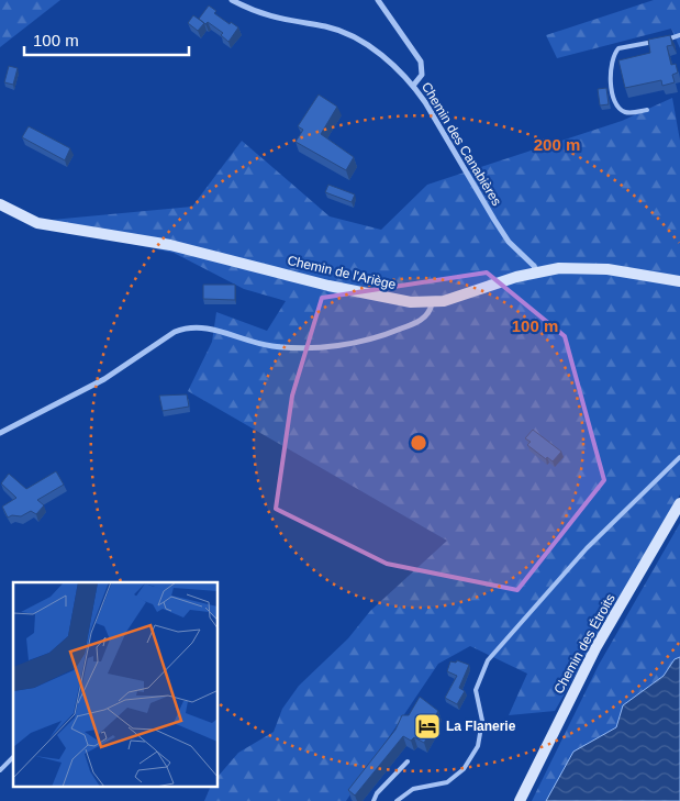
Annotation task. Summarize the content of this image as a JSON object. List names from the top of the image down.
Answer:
{
  "streets": {
    "street": ["Chemin des Canabières", "Chemin de l'Ariège", "Chemin des Étroits"]
  },
  "crossings": [
    ["Chemin des Canabières", "Chemin de l'Ariège"]
  ],
  "places": {
    "hotel": ["La Flanerie"]
  },
  "scale_bar": "100 m",
  "rings": ["200 m", "100 m"]
}
